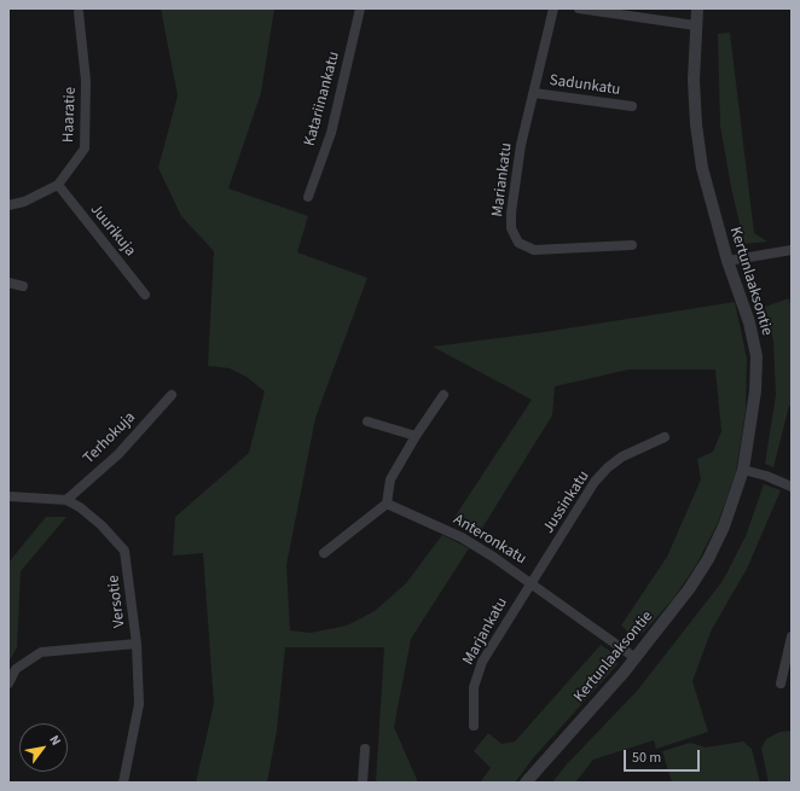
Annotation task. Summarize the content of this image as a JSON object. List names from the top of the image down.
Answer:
{
  "streets": {
    "street": [
      "Sadunkatu",
      "Katariinankatu",
      "Haaratie",
      "Mariankatu",
      "Juurikuja",
      "Kertunlaaksontie",
      "Terhokuja",
      "Jussinkatu",
      "Anteronkatu",
      "Versotie",
      "Marjankatu"
    ]
  },
  "crossings": [
    ["Sadunkatu", "Mariankatu"],
    ["Haaratie", "Juurikuja"],
    ["Kertunlaaksontie", "Anteronkatu"],
    ["Terhokuja", "Versotie"],
    ["Jussinkatu", "Anteronkatu"],
    ["Jussinkatu", "Marjankatu"],
    ["Anteronkatu", "Marjankatu"]
  ],
  "scale_bar": "50 m",
  "north": "top right"
}
